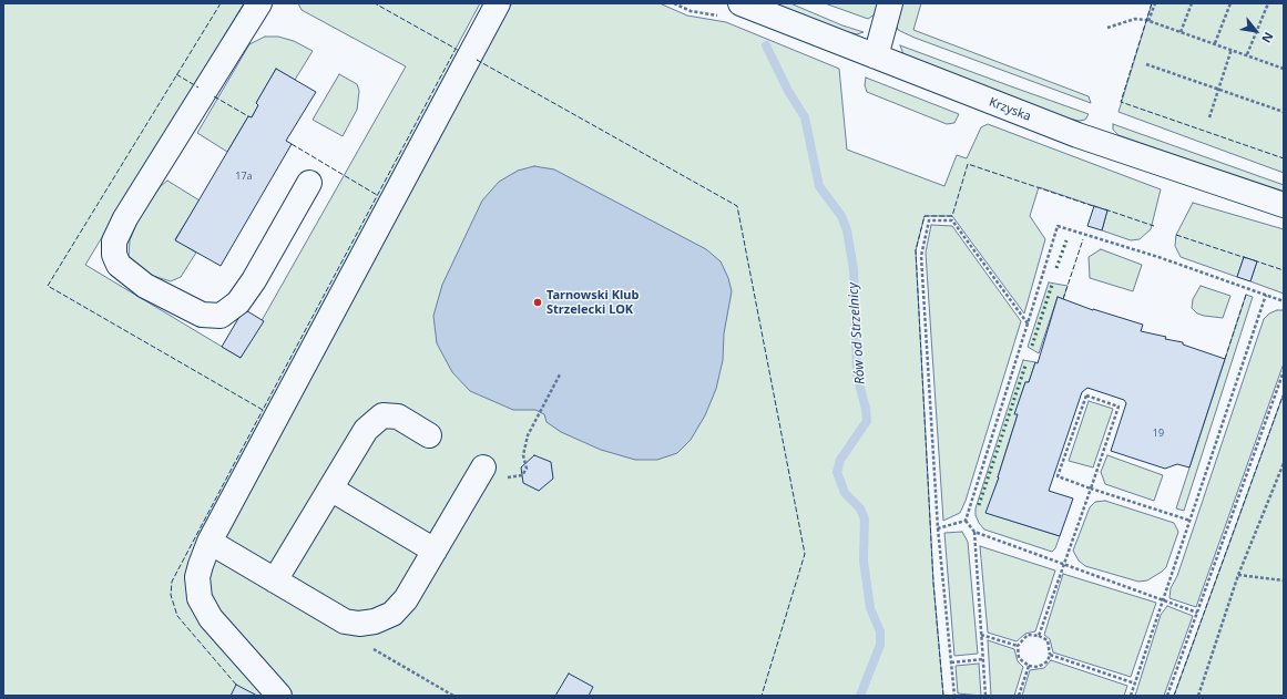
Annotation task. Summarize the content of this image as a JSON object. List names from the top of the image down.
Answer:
{
  "streets": {
    "street": ["Krzyska"]
  },
  "water": ["Rów od Strzelnicy"],
  "places": ["Tarnowski Klub Strzelecki LOK"],
  "house_numbers": ["17a", "19"],
  "north": "bottom right"
}
